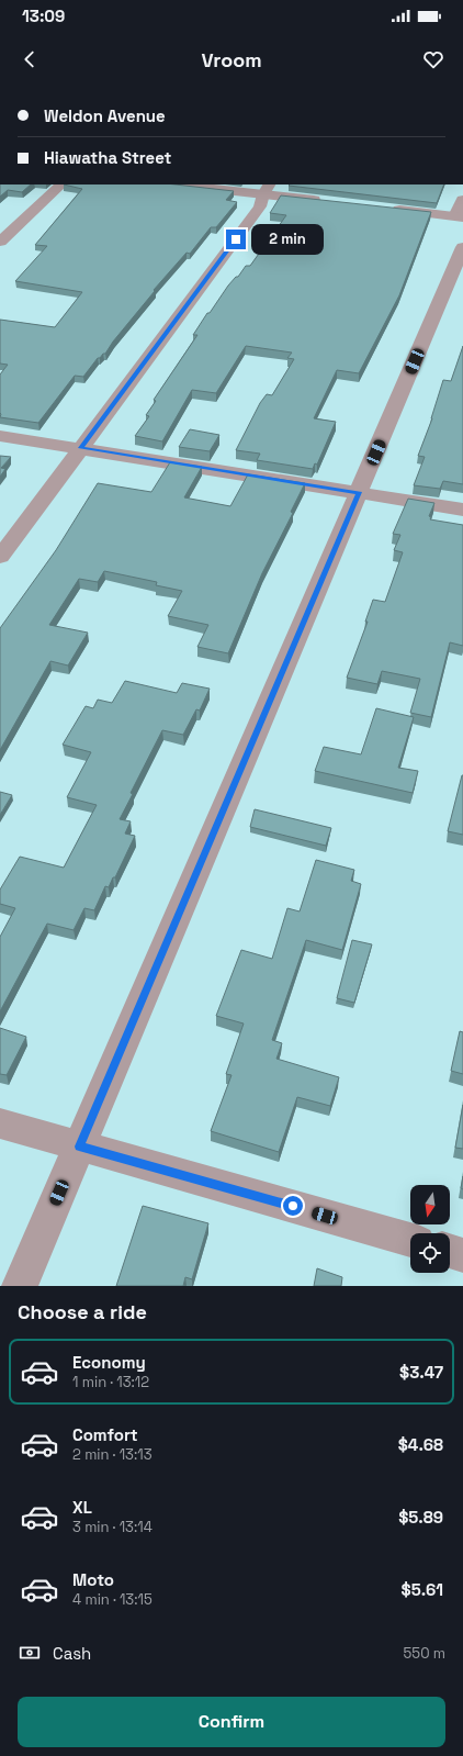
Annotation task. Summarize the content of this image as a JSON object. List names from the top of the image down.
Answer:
{
  "north": "bottom",
  "page": {
    "status": "13:09",
    "header": "Vroom",
    "banner": ["Weldon Avenue", "Hiawatha Street"],
    "bubble": "2 min",
    "heading": "Choose a ride",
    "list": [
      {
        "name": "Economy",
        "note": "1 min · 13:12",
        "value": "$3.47"
      },
      {
        "name": "Comfort",
        "note": "2 min · 13:13",
        "value": "$4.68"
      },
      {
        "name": "XL",
        "note": "3 min · 13:14",
        "value": "$5.89"
      },
      {
        "name": "Moto",
        "note": "4 min · 13:15",
        "value": "$5.61"
      }
    ],
    "pay": ["Cash", "550 m"],
    "buttons": "Confirm"
  }
}
